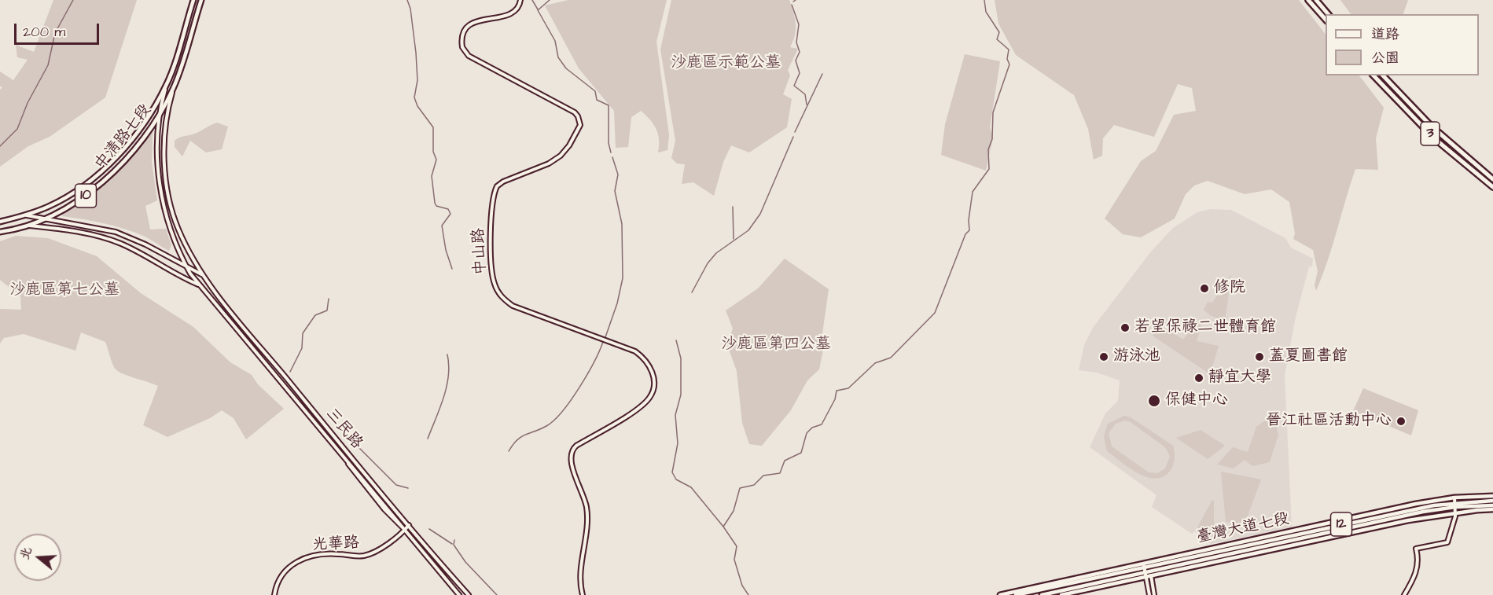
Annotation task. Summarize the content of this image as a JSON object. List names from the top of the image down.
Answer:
{
  "streets": {
    "highway": ["3"],
    "main road": [
      "中清路七段",
      "10",
      "12",
      "臺灣大道七段"
    ],
    "street": ["中山路", "三民路", "光華路"]
  },
  "crossings": [
    ["中清路七段", "三民路"],
    ["三民路", "光華路"]
  ],
  "parks": ["沙鹿區示範公墓", "沙鹿區第七公墓", "沙鹿區第四公墓"],
  "places": [
    "修院",
    "若望保祿二世體育館",
    "游泳池",
    "蓋夏圖書館",
    "靜宜大學",
    "保健中心",
    "晉江社區活動中心"
  ],
  "legend": ["道路", "公園"],
  "scale_bar": "200 m",
  "north": "left"
}
